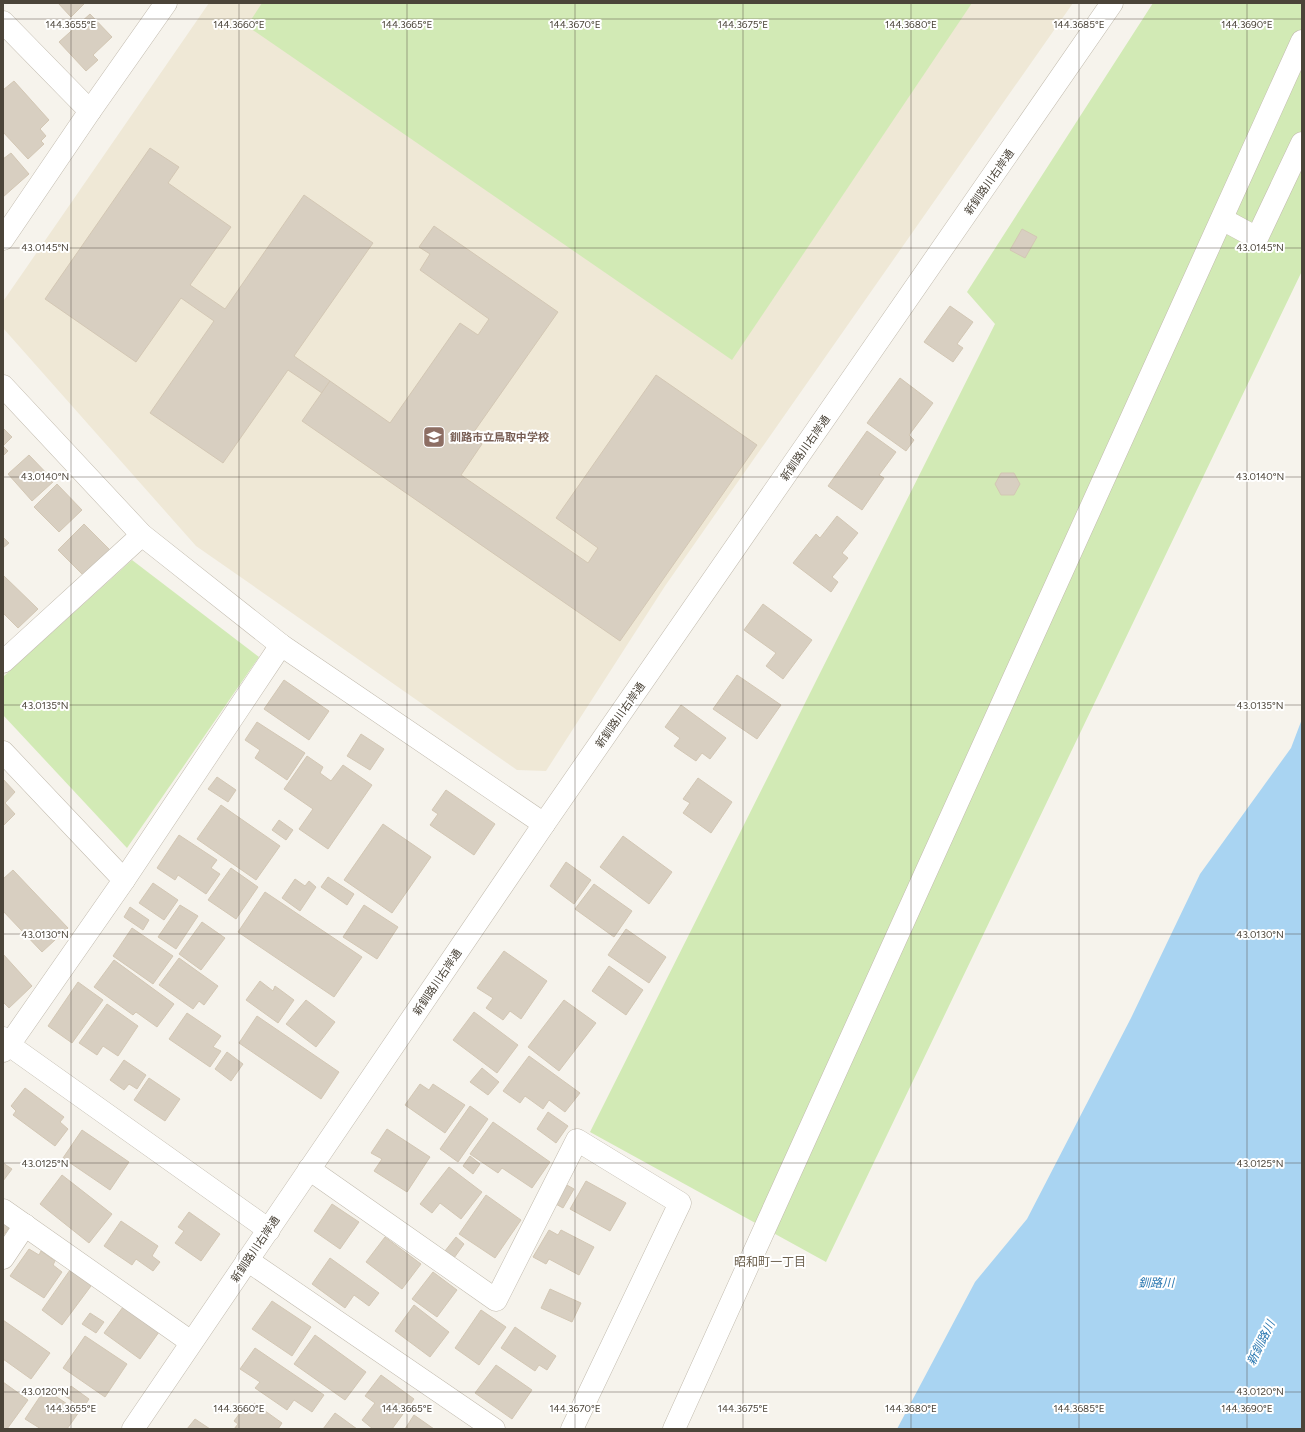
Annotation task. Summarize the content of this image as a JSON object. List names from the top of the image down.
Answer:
{
  "streets": {
    "street": ["新釧路川右岸通"]
  },
  "districts": ["昭和町一丁目"],
  "water": ["釧路川", "新釧路川"],
  "places": {
    "school or university": ["釧路市立鳥取中学校"]
  },
  "coordinates": [
    "144.3655°E",
    "144.3660°E",
    "144.3665°E",
    "144.3670°E",
    "144.3675°E",
    "144.3680°E",
    "144.3685°E",
    "144.3690°E",
    "43.0145°N",
    "43.0140°N",
    "43.0135°N",
    "43.0130°N",
    "43.0125°N",
    "43.0120°N"
  ]
}
